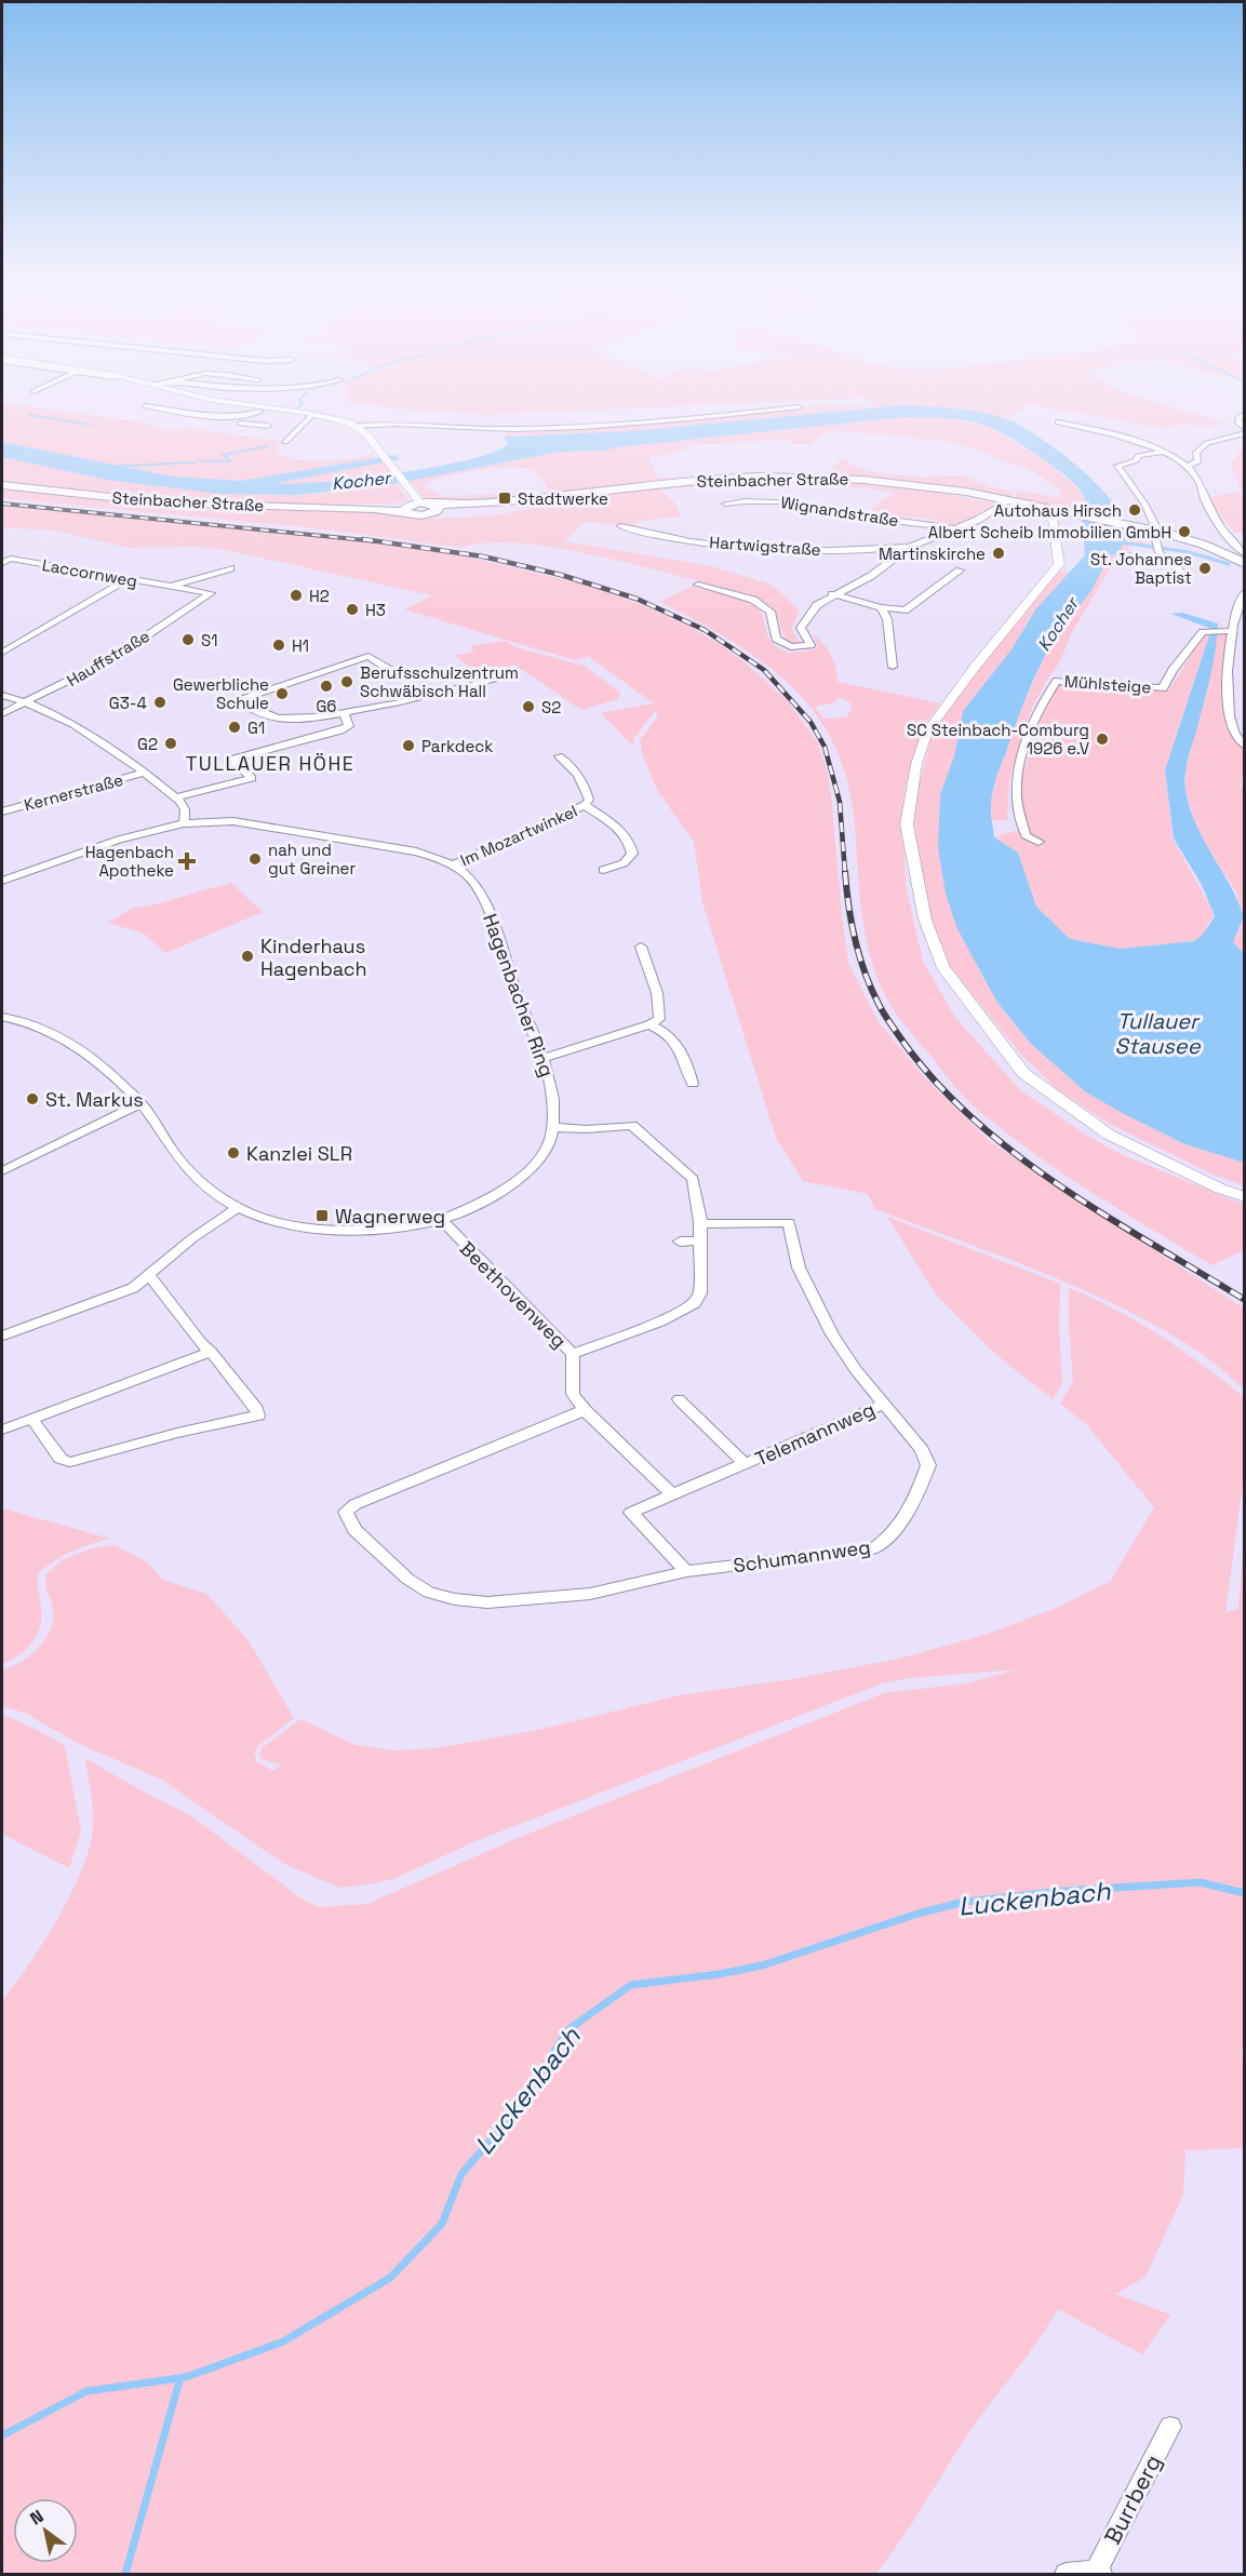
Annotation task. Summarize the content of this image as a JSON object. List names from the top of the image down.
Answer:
{
  "streets": {
    "main road": ["Steinbacher Straße"],
    "street": [
      "Wignandstraße",
      "Hartwigstraße",
      "Laccornweg",
      "Hauffstraße",
      "Mühlsteige",
      "Kernerstraße",
      "Im Mozartwinkel",
      "Hagenbacher Ring",
      "Beethovenweg",
      "Telemannweg",
      "Schumannweg",
      "Burrberg"
    ]
  },
  "crossings": [
    ["Laccornweg", "Hauffstraße"],
    ["Im Mozartwinkel", "Hagenbacher Ring"],
    ["Hagenbacher Ring", "Beethovenweg"],
    ["Beethovenweg", "Telemannweg"],
    ["Beethovenweg", "Schumannweg"],
    ["Telemannweg", "Schumannweg"]
  ],
  "districts": ["TULLAUER HÖHE"],
  "water": ["Kocher", "Tullauer Stausee", "Luckenbach"],
  "places": {
    "transit": ["Stadtwerke", "Wagnerweg"],
    "other": [
      "Autohaus Hirsch",
      "Albert Scheib Immobilien GmbH",
      "Martinskirche",
      "St. Johannes Baptist",
      "H2",
      "H3",
      "S1",
      "H1",
      "Berufsschulzentrum Schwäbisch Hall",
      "G6",
      "Gewerbliche Schule",
      "G3-4",
      "S2",
      "G1",
      "SC Steinbach-Comburg 1926 e.V",
      "G2",
      "Parkdeck",
      "nah und gut Greiner",
      "Kinderhaus Hagenbach",
      "St. Markus",
      "Kanzlei SLR"
    ],
    "health": ["Hagenbach Apotheke"]
  },
  "north": "top left"
}
